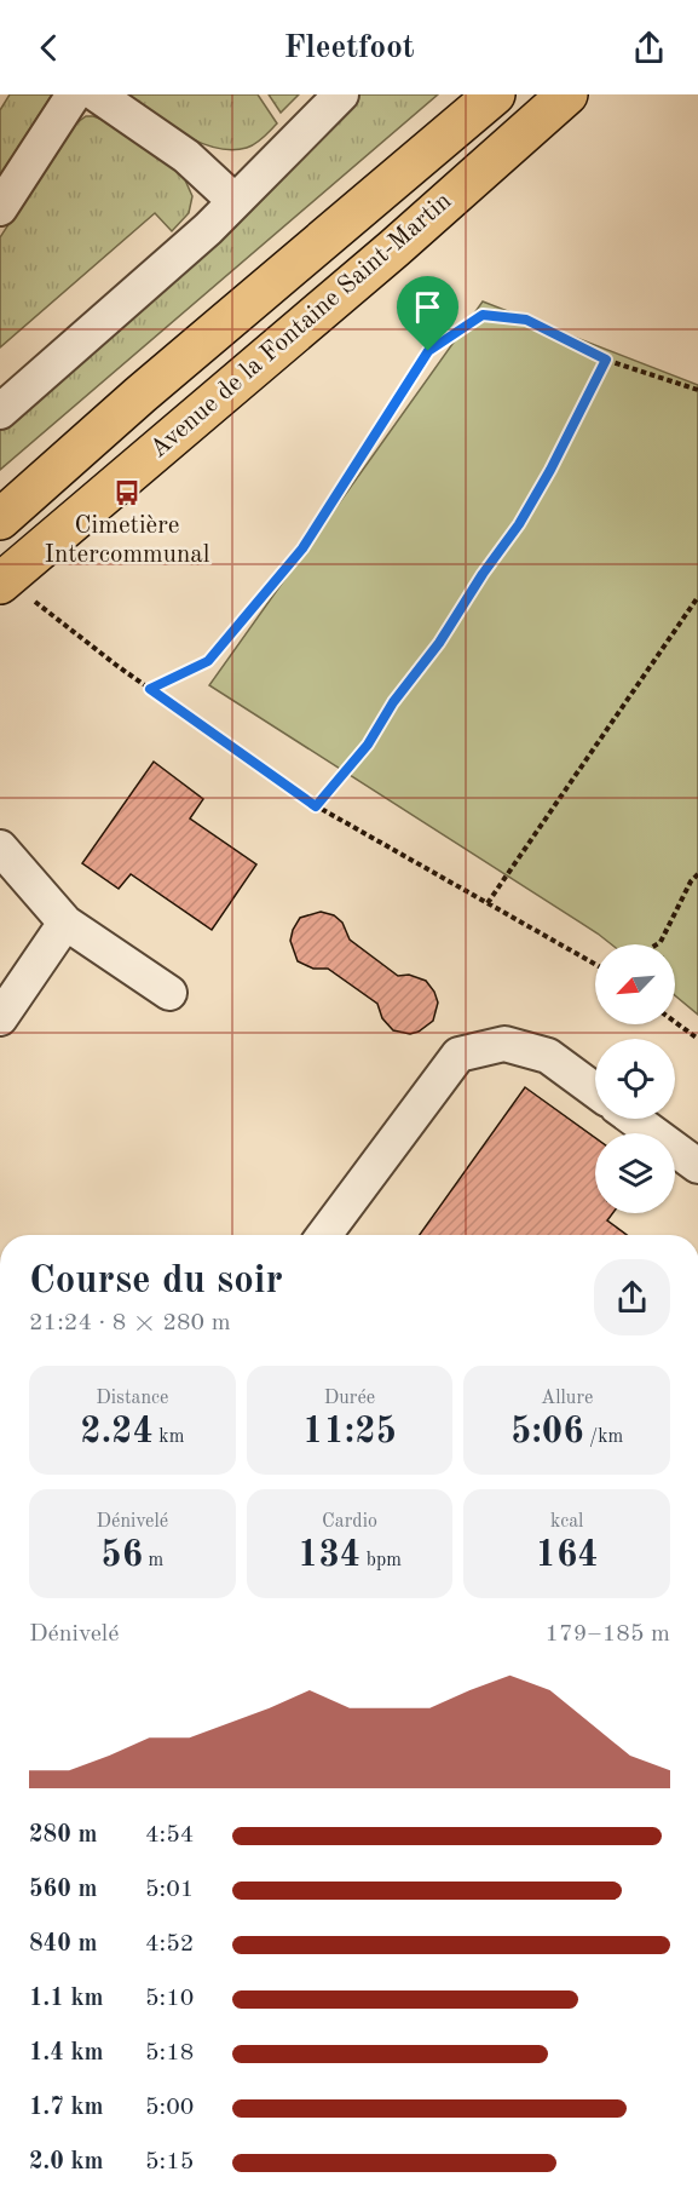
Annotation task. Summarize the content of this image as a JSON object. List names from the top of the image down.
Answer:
{
  "streets": {
    "main road": ["Avenue de la Fontaine Saint-Martin"]
  },
  "places": {
    "bus stop": ["Cimetière Intercommunal"]
  },
  "north": "bottom left",
  "page": {
    "header": "Fleetfoot",
    "heading": ["Course du soir", "21:24 · 8 × 280 m"],
    "stats": [
      ["Distance", "2.24 km"],
      ["Durée", "11:25"],
      ["Allure", "5:06 /km"],
      ["Dénivelé", "56 m"],
      ["Cardio", "134 bpm"],
      ["kcal", "164"]
    ],
    "chart": ["Dénivelé", "179–185 m"],
    "list": [
      {
        "name": "280 m",
        "note": "4:54"
      },
      {
        "name": "560 m",
        "note": "5:01"
      },
      {
        "name": "840 m",
        "note": "4:52"
      },
      {
        "name": "1.1 km",
        "note": "5:10"
      },
      {
        "name": "1.4 km",
        "note": "5:18"
      },
      {
        "name": "1.7 km",
        "note": "5:00"
      },
      {
        "name": "2.0 km",
        "note": "5:15"
      }
    ]
  }
}
